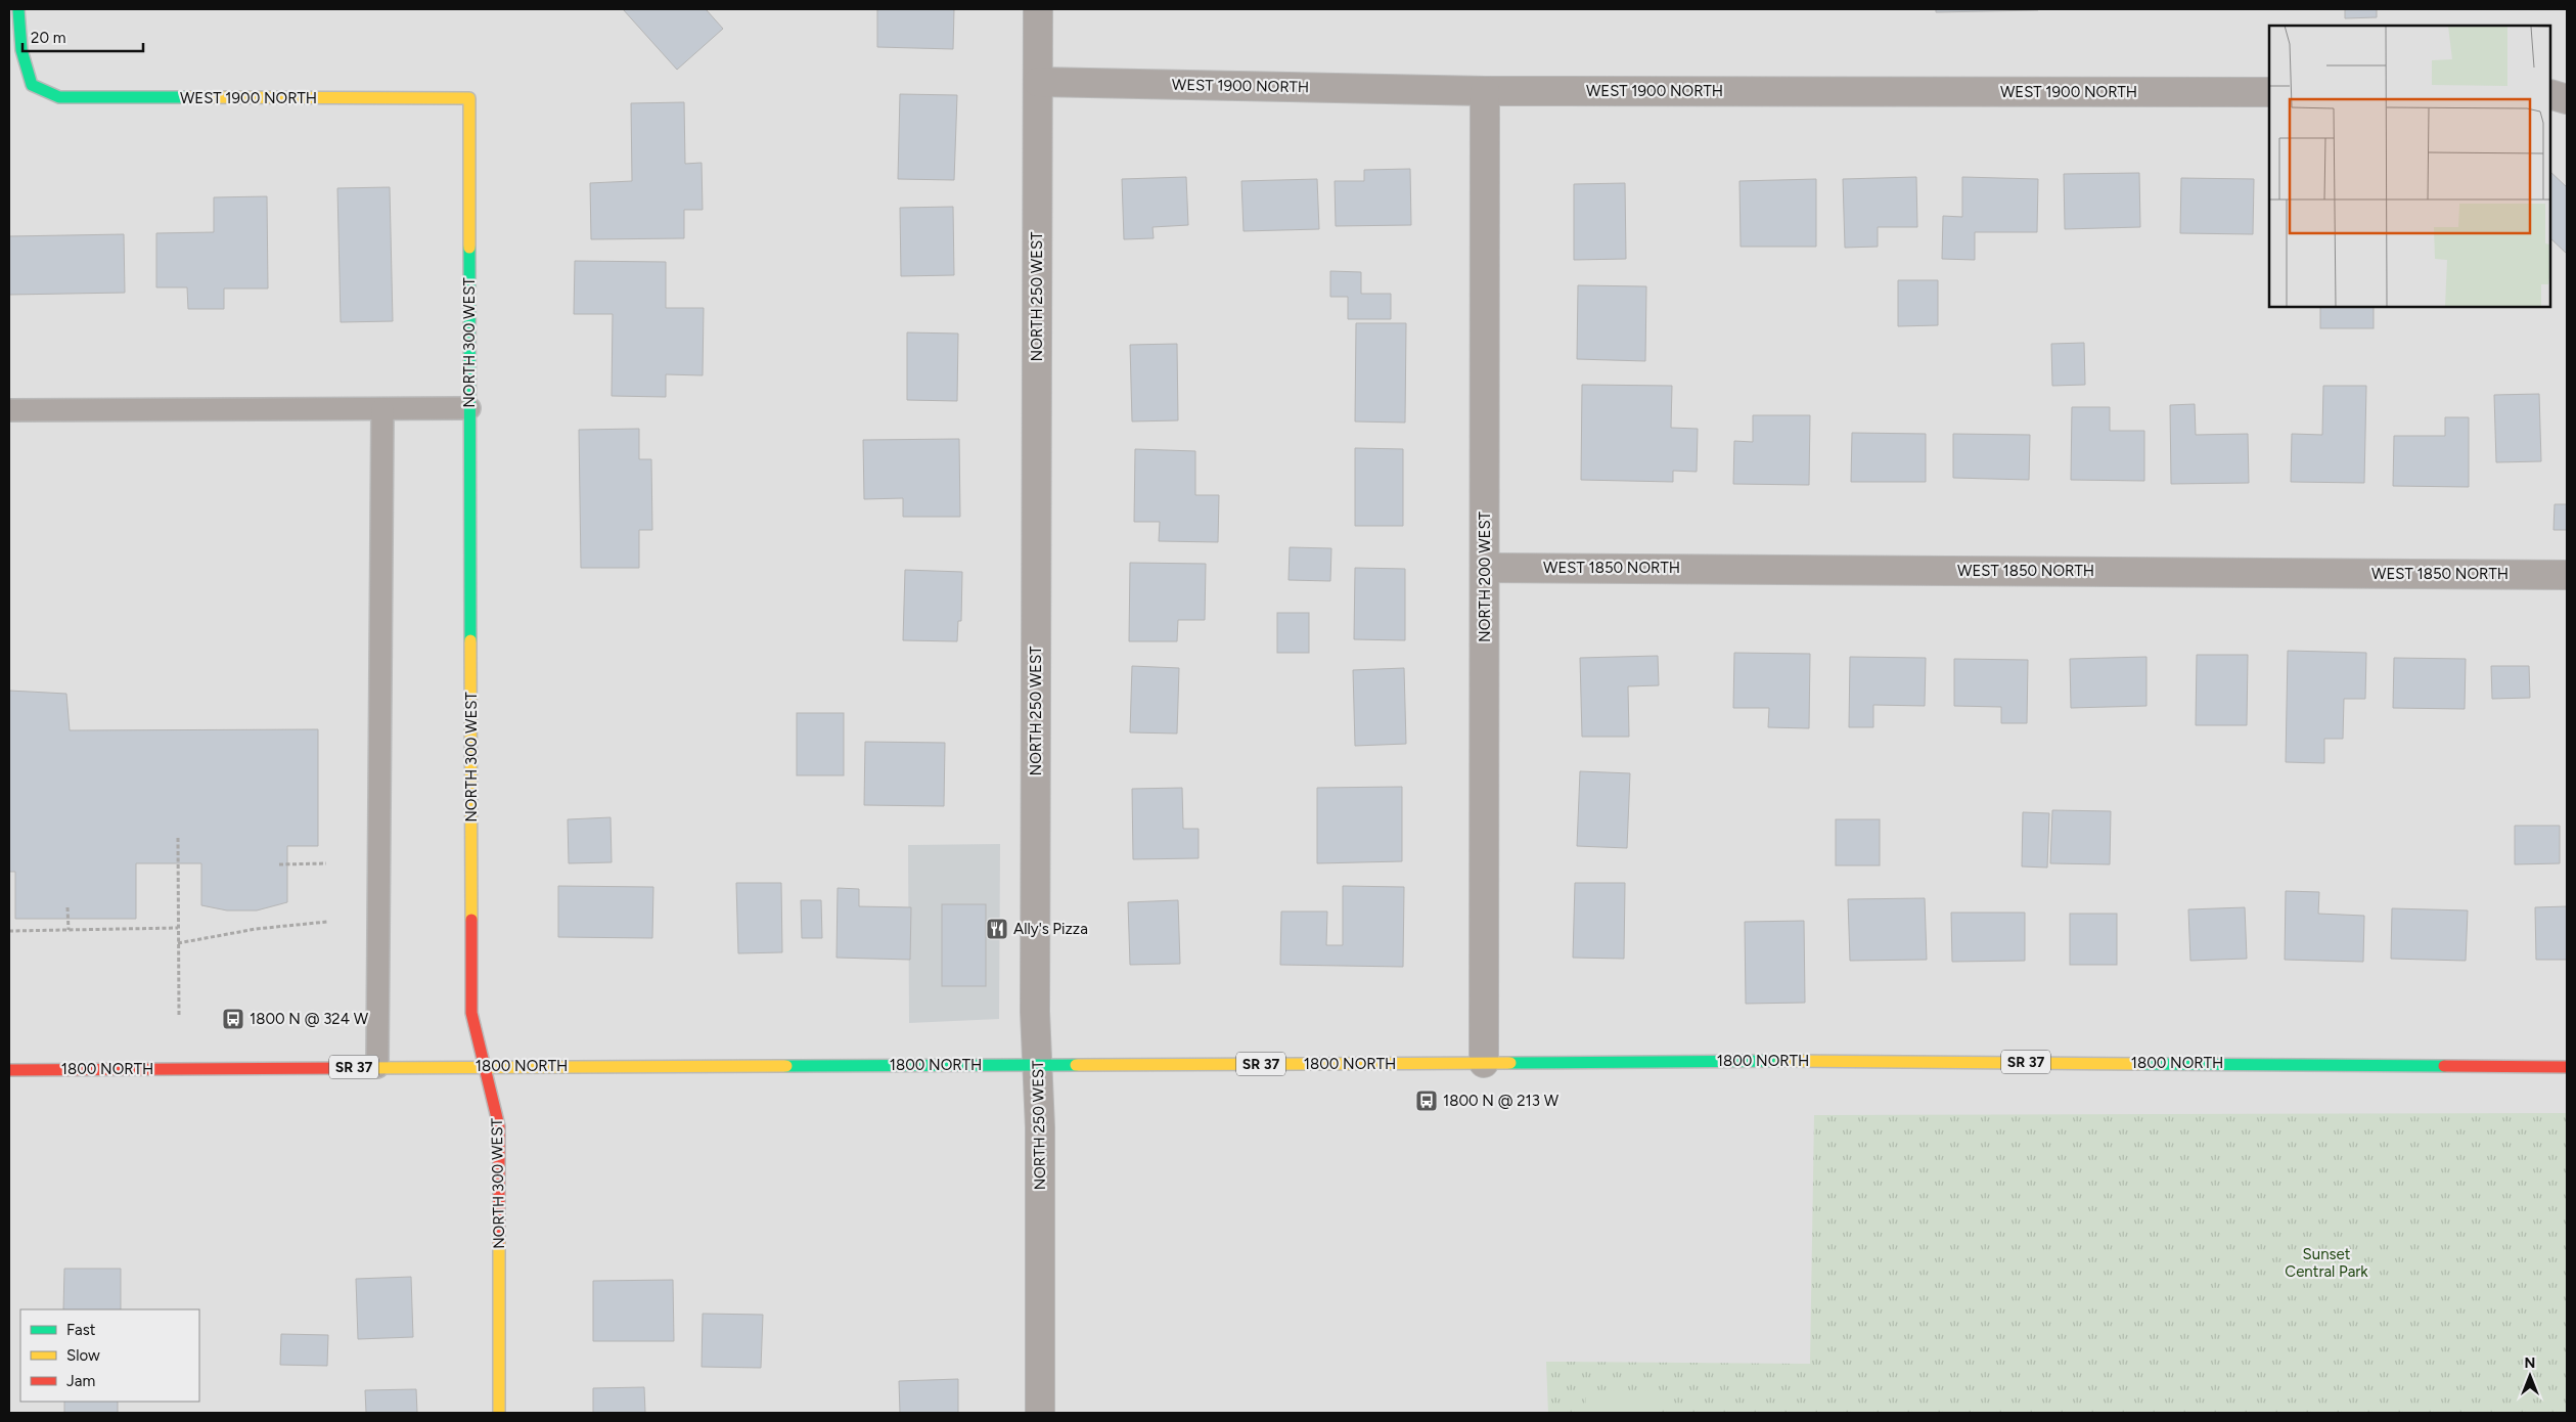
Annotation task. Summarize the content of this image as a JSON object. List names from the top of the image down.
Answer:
{
  "streets": {
    "main road": [
      "WEST 1900 NORTH",
      "NORTH 300 WEST",
      "1800 NORTH",
      "SR 37"
    ],
    "street": ["NORTH 250 WEST", "WEST 1850 NORTH", "NORTH 200 WEST"]
  },
  "crossings": [
    ["WEST 1900 NORTH", "NORTH 250 WEST"],
    ["WEST 1900 NORTH", "NORTH 300 WEST"],
    ["WEST 1900 NORTH", "NORTH 200 WEST"],
    ["NORTH 250 WEST", "1800 NORTH"],
    ["NORTH 300 WEST", "1800 NORTH"],
    ["WEST 1850 NORTH", "NORTH 200 WEST"],
    ["NORTH 200 WEST", "1800 NORTH"]
  ],
  "parks": ["Sunset Central Park"],
  "places": {
    "restaurant": ["Ally's Pizza"],
    "bus stop": ["1800 N @ 324 W", "1800 N @ 213 W"]
  },
  "legend": ["Fast", "Slow", "Jam"],
  "scale_bar": "20 m",
  "north": "top"
}
